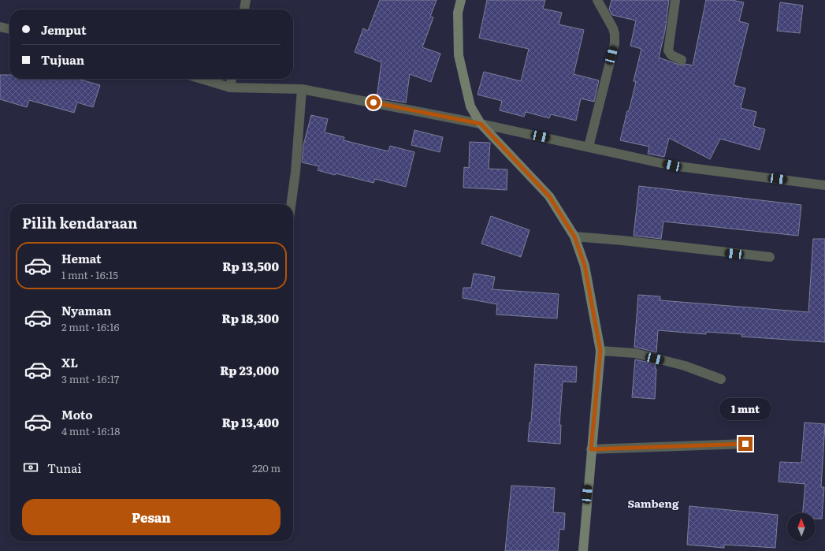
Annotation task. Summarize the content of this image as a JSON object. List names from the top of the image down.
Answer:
{
  "districts": ["Sambeng"],
  "north": "top",
  "page": {
    "banner": ["Jemput", "Tujuan"],
    "heading": "Pilih kendaraan",
    "list": [
      {
        "name": "Hemat",
        "note": "1 mnt · 16:15",
        "value": "Rp 13,500"
      },
      {
        "name": "Nyaman",
        "note": "2 mnt · 16:16",
        "value": "Rp 18,300"
      },
      {
        "name": "XL",
        "note": "3 mnt · 16:17",
        "value": "Rp 23,000"
      },
      {
        "name": "Moto",
        "note": "4 mnt · 16:18",
        "value": "Rp 13,400"
      }
    ],
    "bubble": "1 mnt",
    "pay": ["Tunai", "220 m"],
    "buttons": "Pesan"
  }
}
